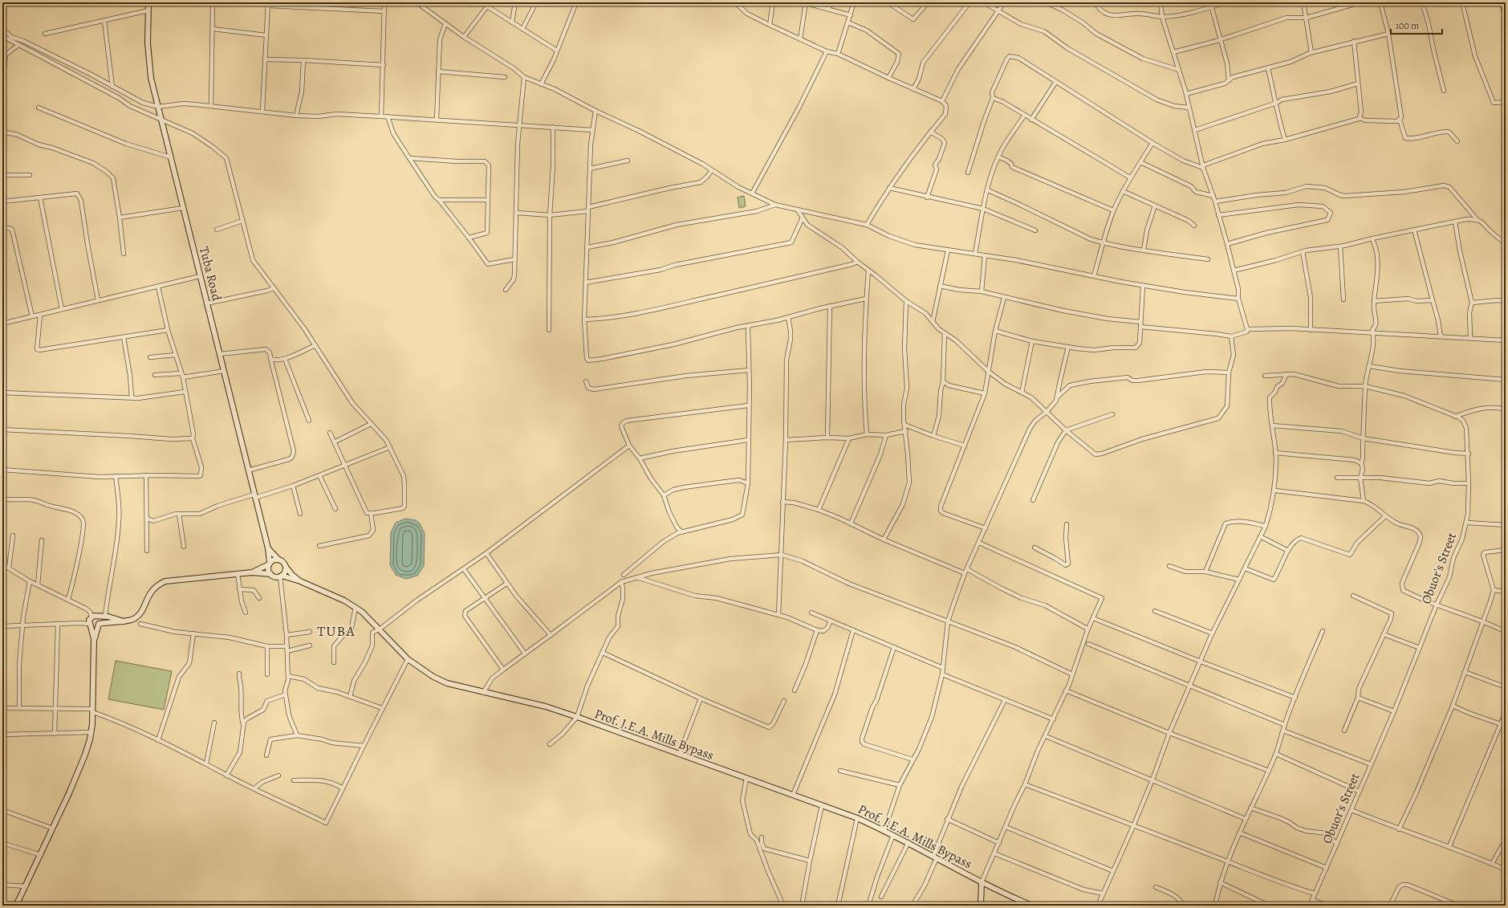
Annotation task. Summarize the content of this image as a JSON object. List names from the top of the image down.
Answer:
{
  "streets": {
    "street": ["Tuba Road", "Obuor’s Street", "Prof. J.E.A. Mills Bypass"]
  },
  "crossings": [
    ["Tuba Road", "Prof. J.E.A. Mills Bypass"]
  ],
  "districts": ["TUBA"],
  "scale_bar": "100 m"
}
